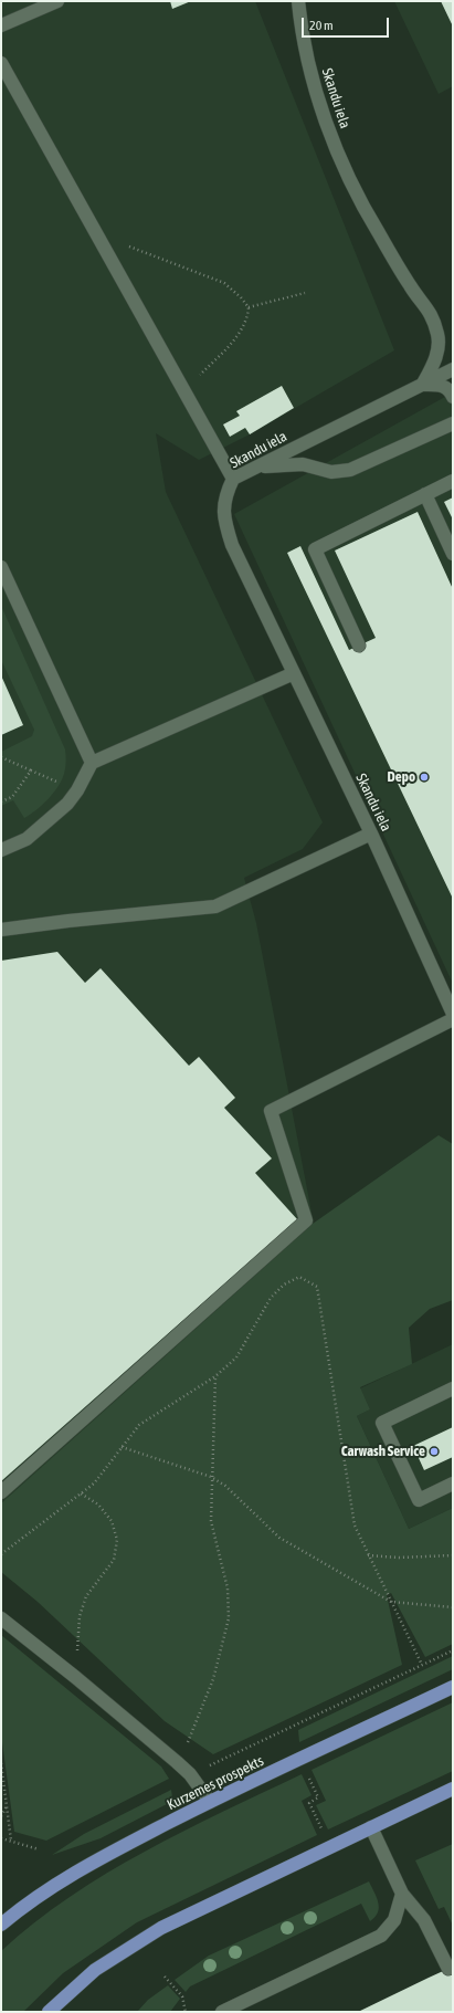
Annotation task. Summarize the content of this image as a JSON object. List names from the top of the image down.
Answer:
{
  "streets": {
    "main road": ["Kurzemes prospekts"],
    "street": ["Skandu iela"]
  },
  "places": ["Depo", "Carwash Service"],
  "scale_bar": "20 m"
}
